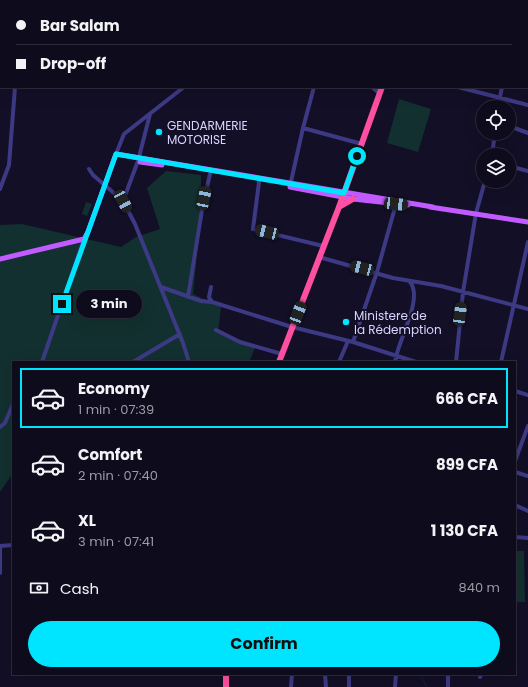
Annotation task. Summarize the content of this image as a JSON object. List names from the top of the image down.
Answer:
{
  "places": ["GENDARMERIE MOTORISE", "Ministere de la Rédemption"],
  "page": {
    "banner": ["Bar Salam", "Drop-off"],
    "bubble": "3 min",
    "list": [
      {
        "name": "Economy",
        "note": "1 min · 07:39",
        "value": "666 CFA"
      },
      {
        "name": "Comfort",
        "note": "2 min · 07:40",
        "value": "899 CFA"
      },
      {
        "name": "XL",
        "note": "3 min · 07:41",
        "value": "1 130 CFA"
      }
    ],
    "pay": ["Cash", "840 m"],
    "buttons": "Confirm"
  }
}
